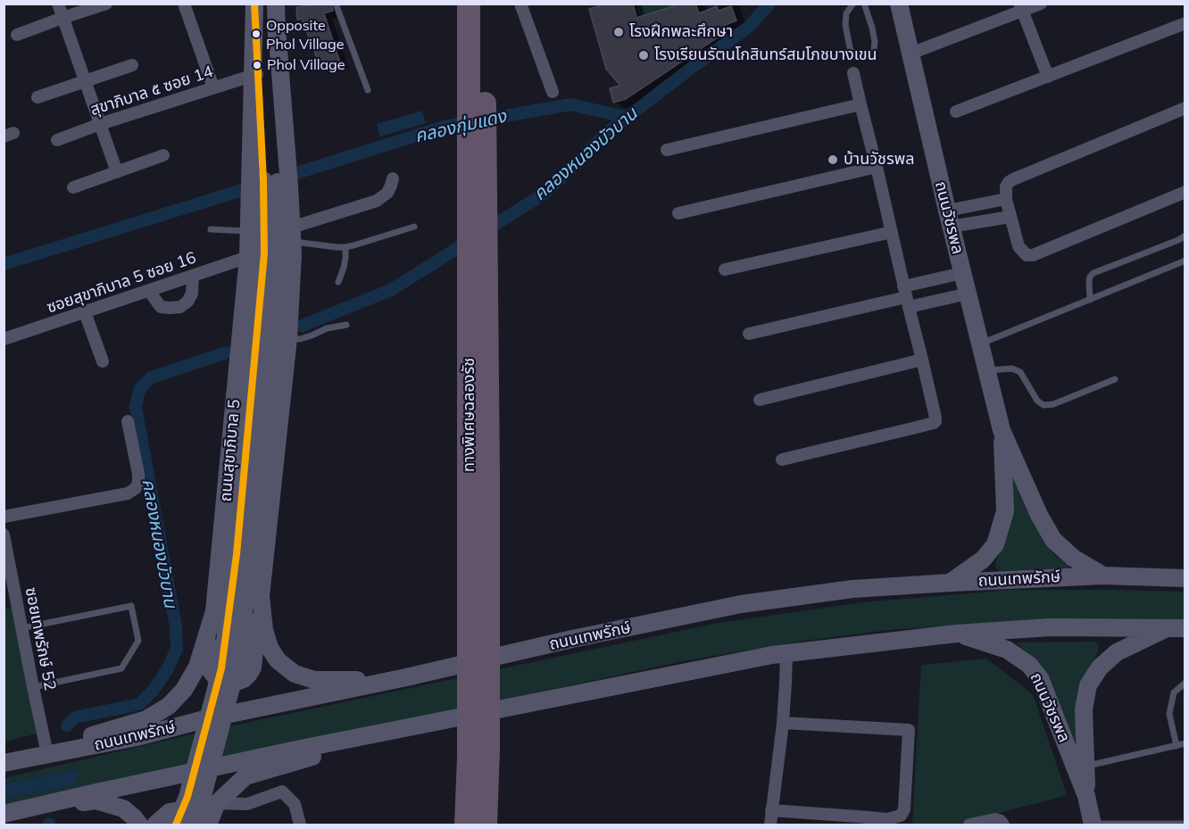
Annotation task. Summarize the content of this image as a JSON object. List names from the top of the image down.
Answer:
{
  "streets": {
    "highway": ["ทางพิเศษฉลองรัช"],
    "main road": ["ถนนวัชรพล", "ถนนสุขาภิบาล 5", "ถนนเทพรักษ์"],
    "street": ["สุขาภิบาล ๕ ซอย 14", "ซอยสุขาภิบาล 5 ซอย 16", "ซอยเทพรักษ์ 52"]
  },
  "crossings": [
    ["สุขาภิบาล ๕ ซอย 14", "ถนนสุขาภิบาล 5"],
    ["ถนนวัชรพล", "ถนนเทพรักษ์"],
    ["ซอยสุขาภิบาล 5 ซอย 16", "ถนนสุขาภิบาล 5"],
    ["ถนนสุขาภิบาล 5", "ถนนเทพรักษ์"],
    ["ถนนสุขาภิบาล 5", "ซอยเทพรักษ์ 52"]
  ],
  "water": ["คลองกุ่มแดง", "คลองหนองบัวบาน"],
  "places": [
    "โรงฝึกพละศึกษา",
    "Opposite Phol Village",
    "โรงเรียนรัตนโกสินทร์สมโภชบางเขน",
    "Phol Village",
    "บ้านวัชรพล"
  ]
}
